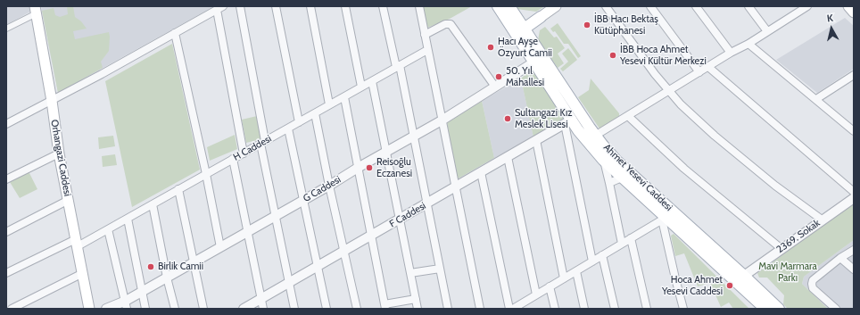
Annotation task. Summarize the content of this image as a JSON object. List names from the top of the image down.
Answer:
{
  "streets": {
    "main road": ["Orhangazi Caddesi", "Ahmet Yesevi Caddesi"],
    "street": [
      "H Caddesi",
      "G Caddesi",
      "F Caddesi",
      "2369. Sokak"
    ]
  },
  "crossings": [
    ["H Caddesi", "Orhangazi Caddesi"],
    ["Ahmet Yesevi Caddesi", "G Caddesi"],
    ["Ahmet Yesevi Caddesi", "F Caddesi"],
    ["Ahmet Yesevi Caddesi", "2369. Sokak"]
  ],
  "parks": ["Mavi Marmara Parkı"],
  "places": [
    "İBB Hacı Bektaş Kütüphanesi",
    "Hacı Ayşe Özyurt Camii",
    "İBB Hoca Ahmet Yesevi Kültür Merkezi",
    "50. Yıl Mahallesi",
    "Sultangazi Kız Meslek Lisesi",
    "Reisoğlu Eczanesi",
    "Birlik Camii",
    "Hoca Ahmet Yesevi Caddesi"
  ],
  "north": "top"
}
